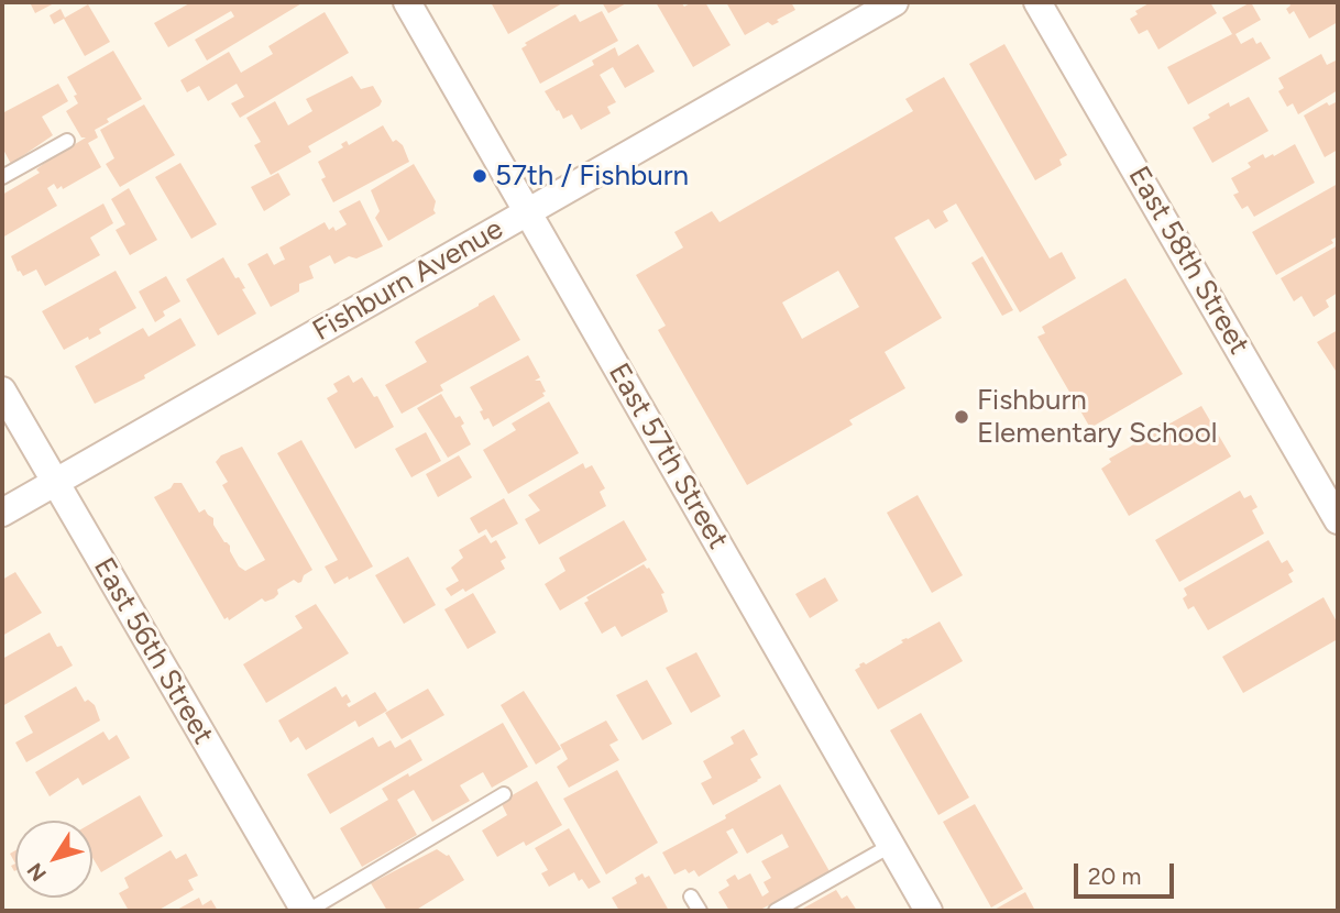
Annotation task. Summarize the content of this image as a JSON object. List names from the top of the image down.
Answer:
{
  "streets": {
    "street": [
      "East 58th Street",
      "Fishburn Avenue",
      "East 57th Street",
      "East 56th Street"
    ]
  },
  "crossings": [
    ["Fishburn Avenue", "East 57th Street"],
    ["Fishburn Avenue", "East 56th Street"]
  ],
  "places": ["57th / Fishburn", "Fishburn Elementary School"],
  "scale_bar": "20 m",
  "north": "bottom left"
}
